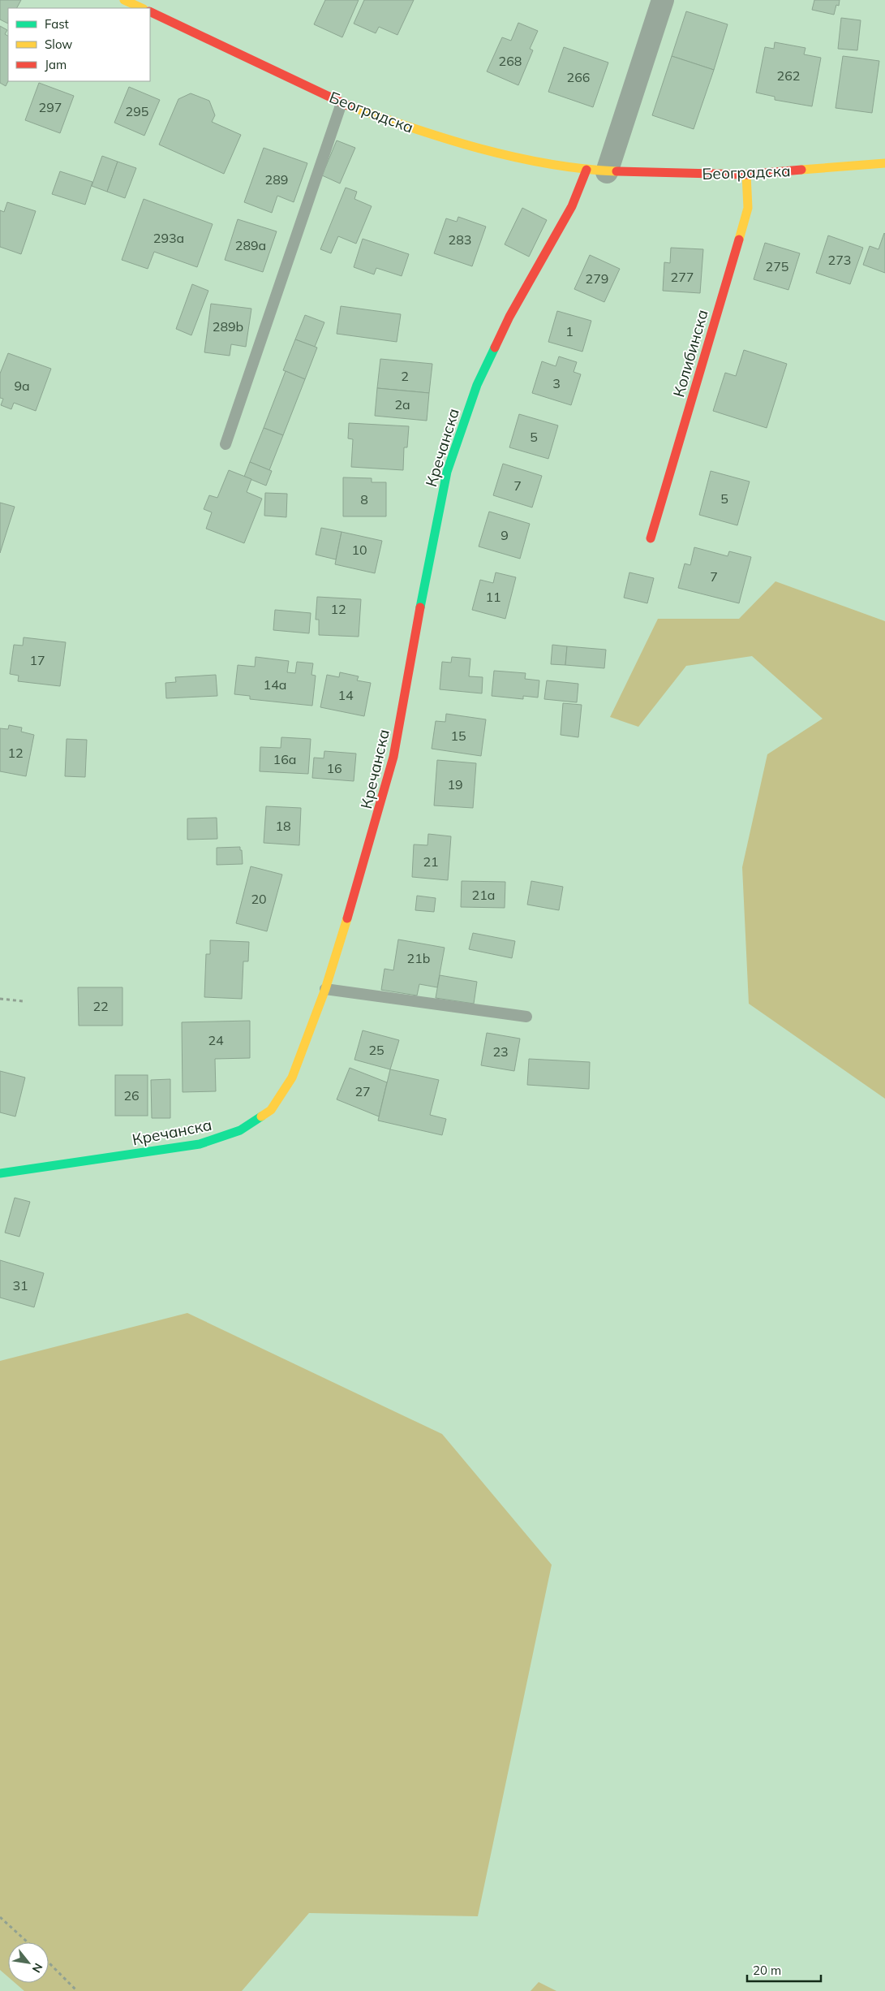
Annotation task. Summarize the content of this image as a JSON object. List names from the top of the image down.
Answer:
{
  "streets": {
    "street": ["Београдска", "Колибинска", "Кречанска"]
  },
  "crossings": [
    ["Београдска", "Колибинска"],
    ["Београдска", "Кречанска"]
  ],
  "house_numbers": [
    "268",
    "262",
    "266",
    "297",
    "295",
    "289",
    "293a",
    "283",
    "289a",
    "273",
    "275",
    "277",
    "279",
    "289b",
    "1",
    "2",
    "3",
    "9a",
    "2a",
    "5",
    "7",
    "5",
    "8",
    "9",
    "10",
    "7",
    "11",
    "12",
    "17",
    "14a",
    "14",
    "15",
    "12",
    "16a",
    "16",
    "19",
    "18",
    "21",
    "21a",
    "20",
    "21b",
    "22",
    "24",
    "25",
    "23",
    "27",
    "26",
    "31"
  ],
  "legend": ["Fast", "Slow", "Jam"],
  "scale_bar": "20 m",
  "north": "bottom right"
}
